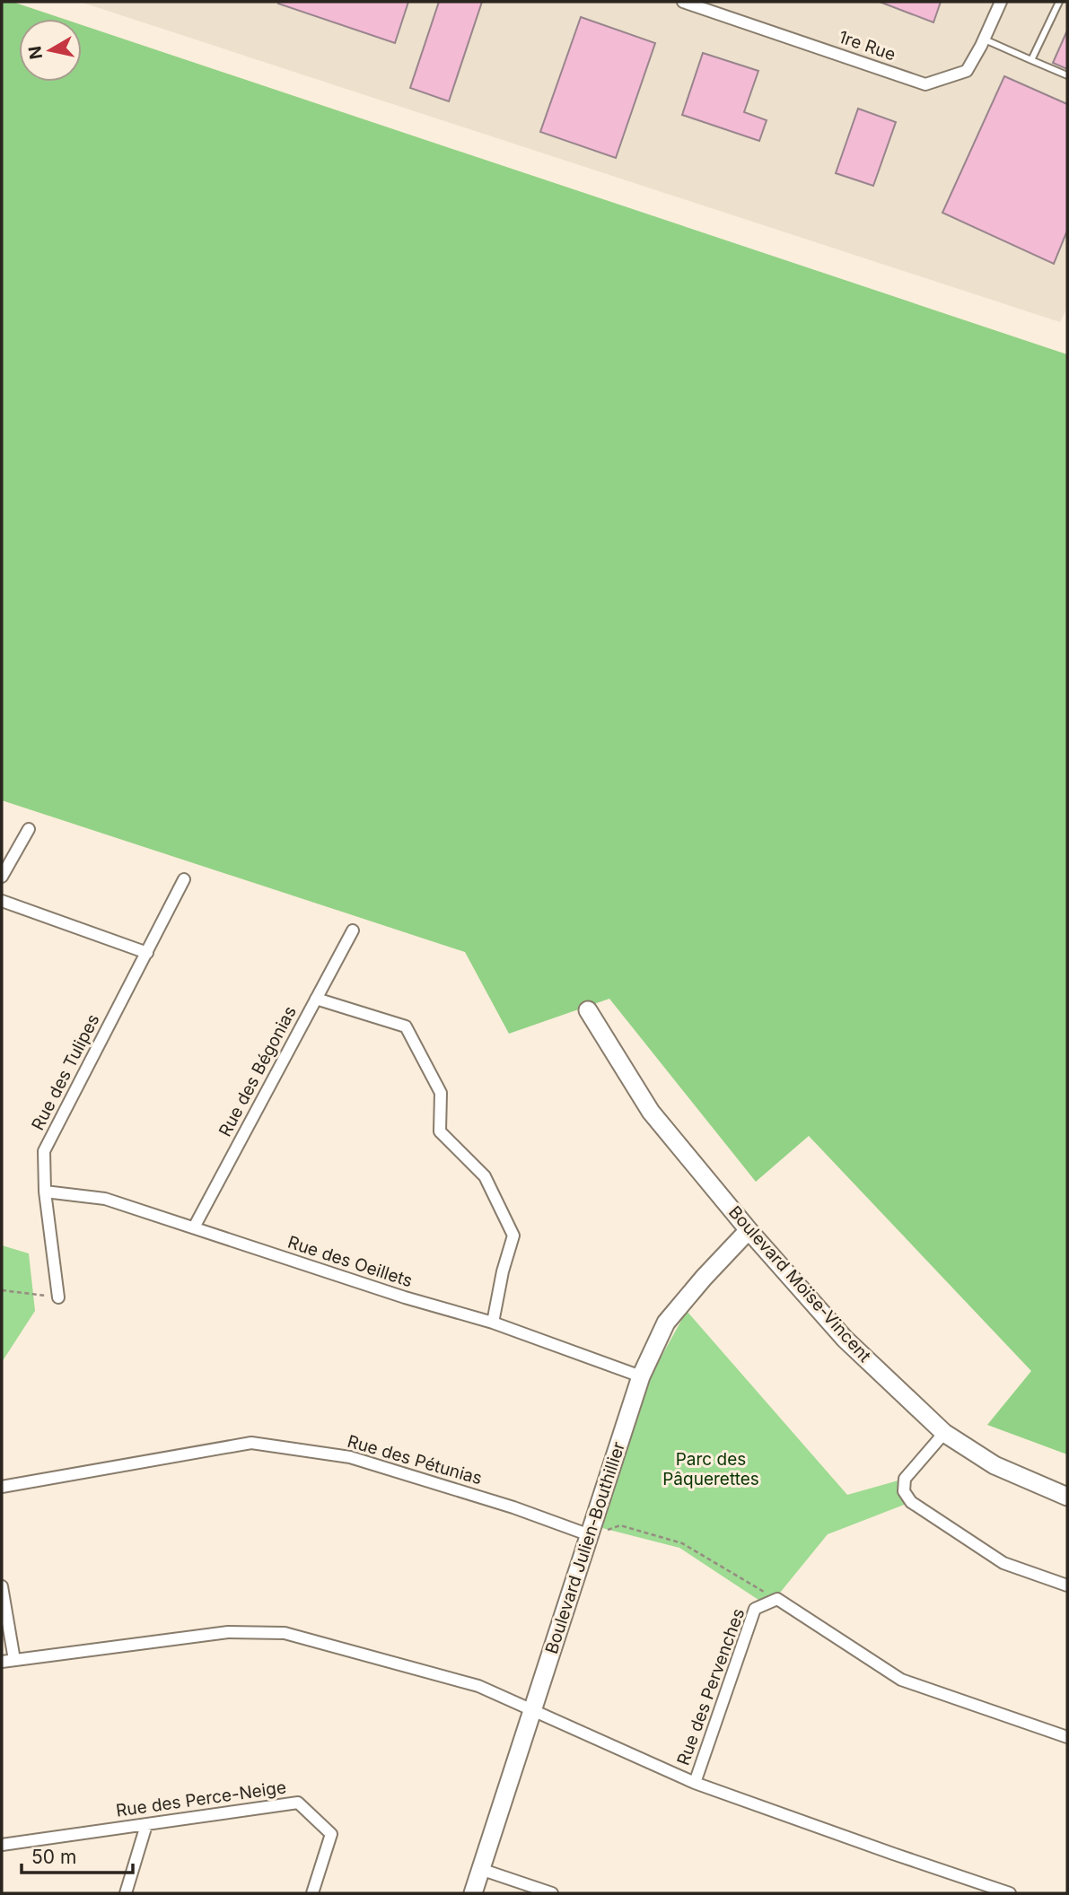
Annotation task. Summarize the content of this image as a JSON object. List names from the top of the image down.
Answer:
{
  "streets": {
    "street": [
      "1re Rue",
      "Rue des Bégonias",
      "Rue des Tulipes",
      "Rue des Oeillets",
      "Boulevard Moïse-Vincent",
      "Rue des Pétunias",
      "Boulevard Julien-Bouthillier",
      "Rue des Pervenches",
      "Rue des Perce-Neige"
    ]
  },
  "crossings": [
    ["Rue des Bégonias", "Rue des Oeillets"],
    ["Rue des Tulipes", "Rue des Oeillets"],
    ["Rue des Oeillets", "Boulevard Julien-Bouthillier"],
    ["Boulevard Moïse-Vincent", "Boulevard Julien-Bouthillier"],
    ["Rue des Pétunias", "Boulevard Julien-Bouthillier"],
    ["Boulevard Julien-Bouthillier", "Rue des Pervenches"]
  ],
  "parks": ["Parc des Pâquerettes"],
  "scale_bar": "50 m",
  "north": "left"
}
